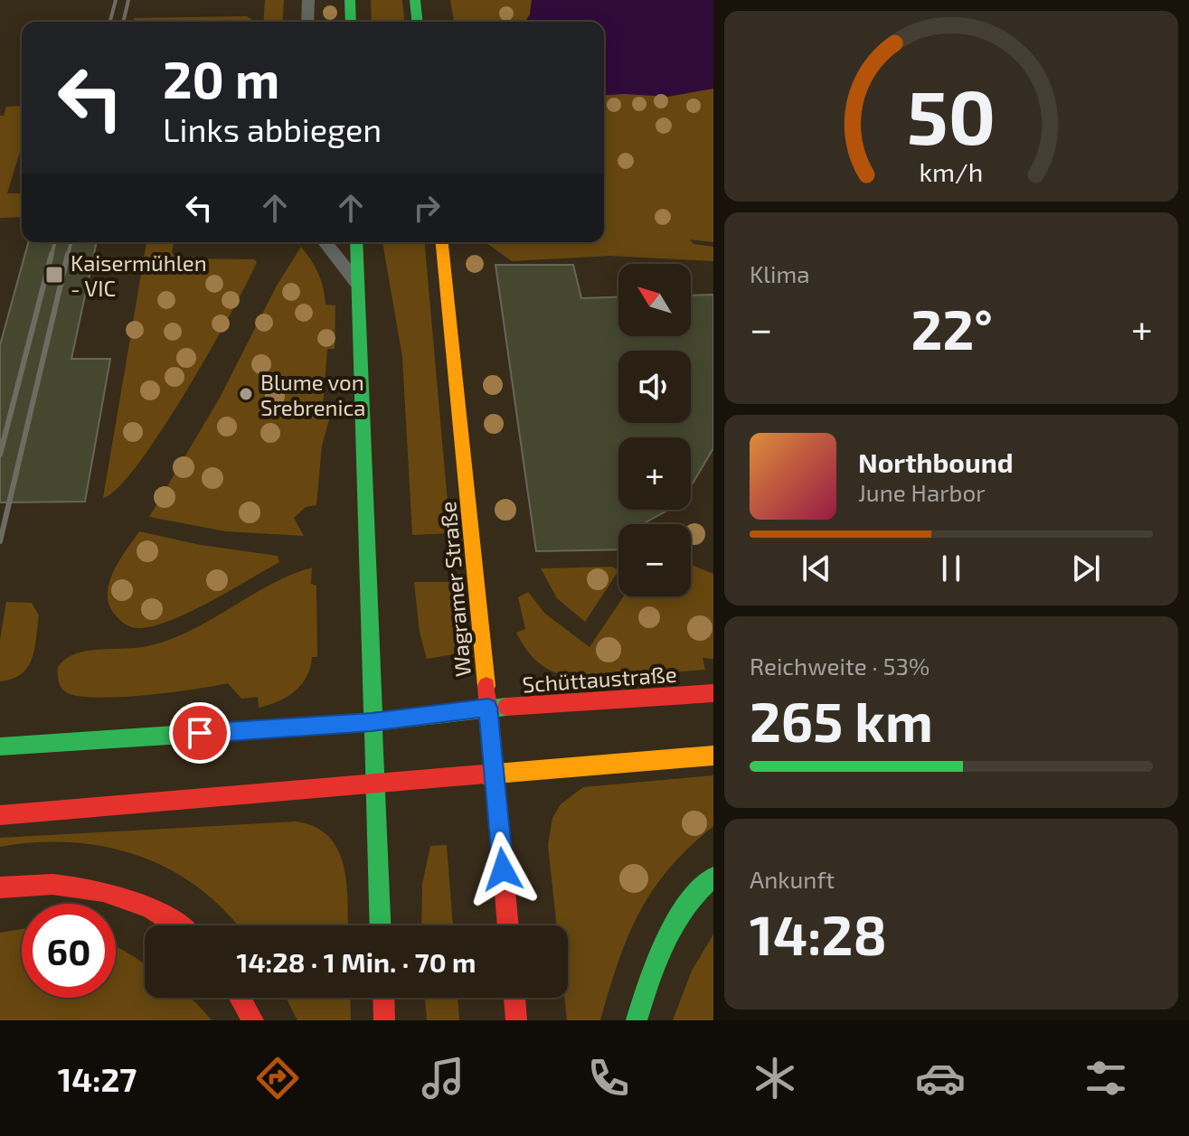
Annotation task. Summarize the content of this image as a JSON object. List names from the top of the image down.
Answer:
{
  "streets": {
    "main road": ["Wagramer Straße", "Schüttaustraße"]
  },
  "crossings": [
    ["Wagramer Straße", "Schüttaustraße"]
  ],
  "places": {
    "transit": ["Kaisermühlen - VIC"],
    "other": ["Blume von Srebrenica"]
  },
  "north": "top left",
  "page": {
    "turn": ["20 m", "Links abbiegen"],
    "tile": [
      "Klima",
      ["Reichweite · 53%", "265 km"],
      ["Ankunft", "14:28"]
    ],
    "map_buttons": ["+", "−"],
    "heat": ["−", "22°", "+"],
    "song": ["Northbound", "June Harbor"],
    "limit": "60",
    "trip": "14:28 · 1 Min. · 70 m",
    "tabs": "14:27",
    "gauge": ["50", "km/h"]
  }
}
